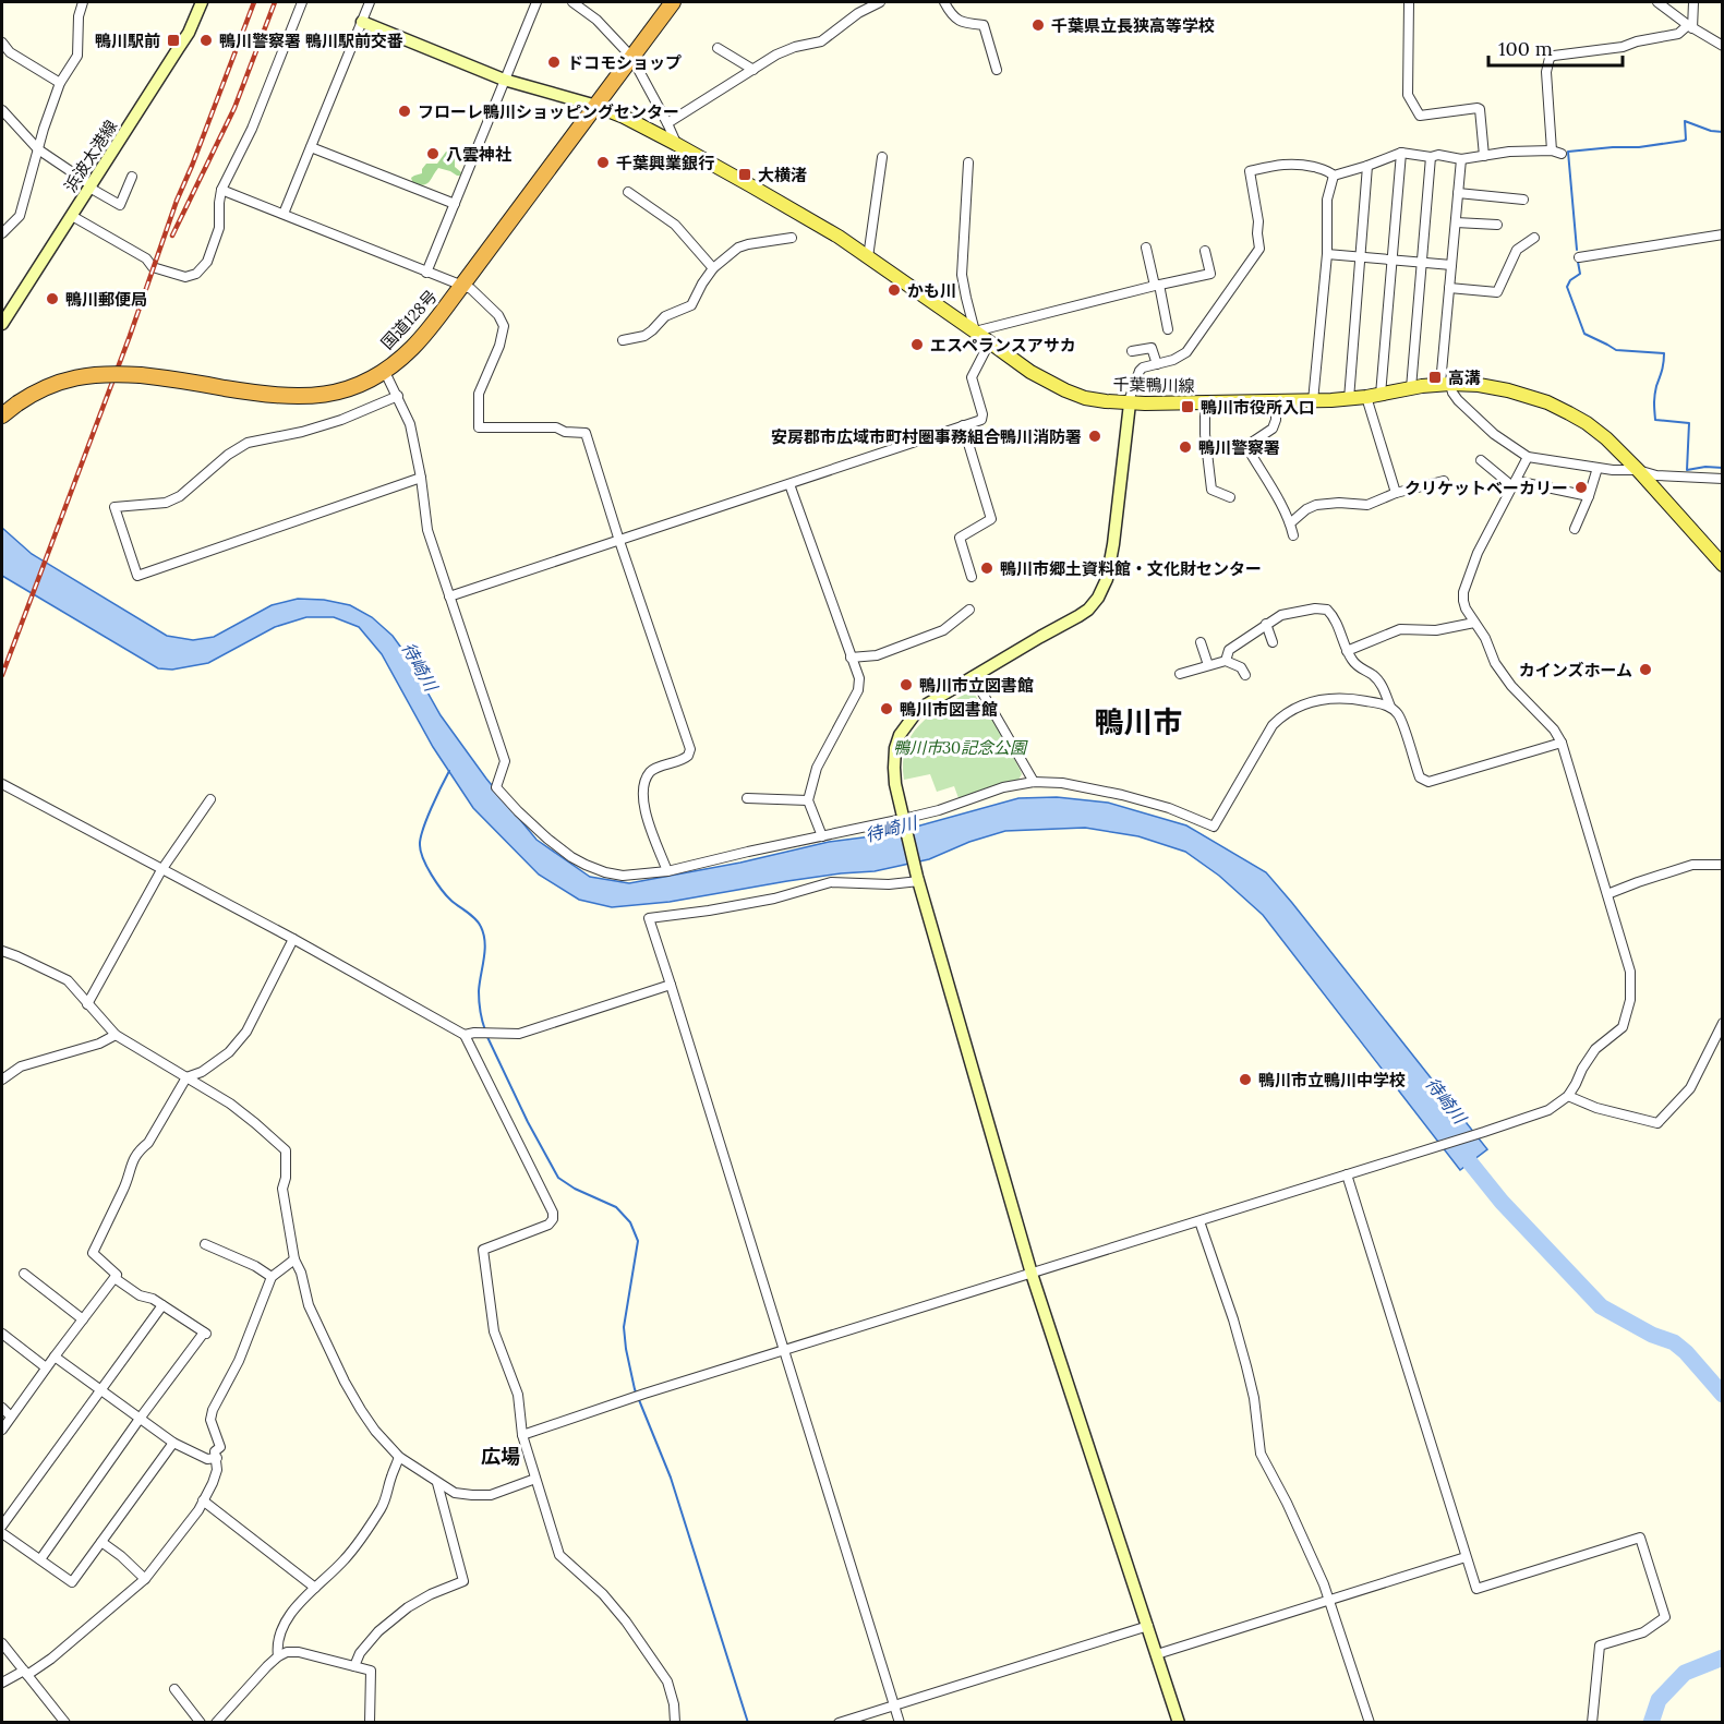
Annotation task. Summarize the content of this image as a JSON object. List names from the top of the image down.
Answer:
{
  "streets": {
    "highway": ["国道128号"],
    "main road": ["千葉鴨川線"],
    "street": ["浜波太港線"]
  },
  "crossings": [
    ["国道128号", "千葉鴨川線"]
  ],
  "districts": ["鴨川市", "広場"],
  "water": ["待崎川"],
  "parks": ["鴨川市30記念公園"],
  "places": {
    "other": [
      "千葉県立長狭高等学校",
      "鴨川警察署 鴨川駅前交番",
      "ドコモショップ",
      "フローレ鴨川ショッピングセンター",
      "八雲神社",
      "千葉興業銀行",
      "かも川",
      "鴨川郵便局",
      "エスペランスアサカ",
      "安房郡市広域市町村圏事務組合鴨川消防署",
      "鴨川警察署",
      "クリケットベーカリー",
      "鴨川市郷土資料館・文化財センター",
      "カインズホーム",
      "鴨川市立図書館",
      "鴨川市図書館",
      "鴨川市立鴨川中学校"
    ],
    "transit": [
      "鴨川駅前",
      "大横渚",
      "高溝",
      "鴨川市役所入口"
    ]
  },
  "scale_bar": "100 m"
}
